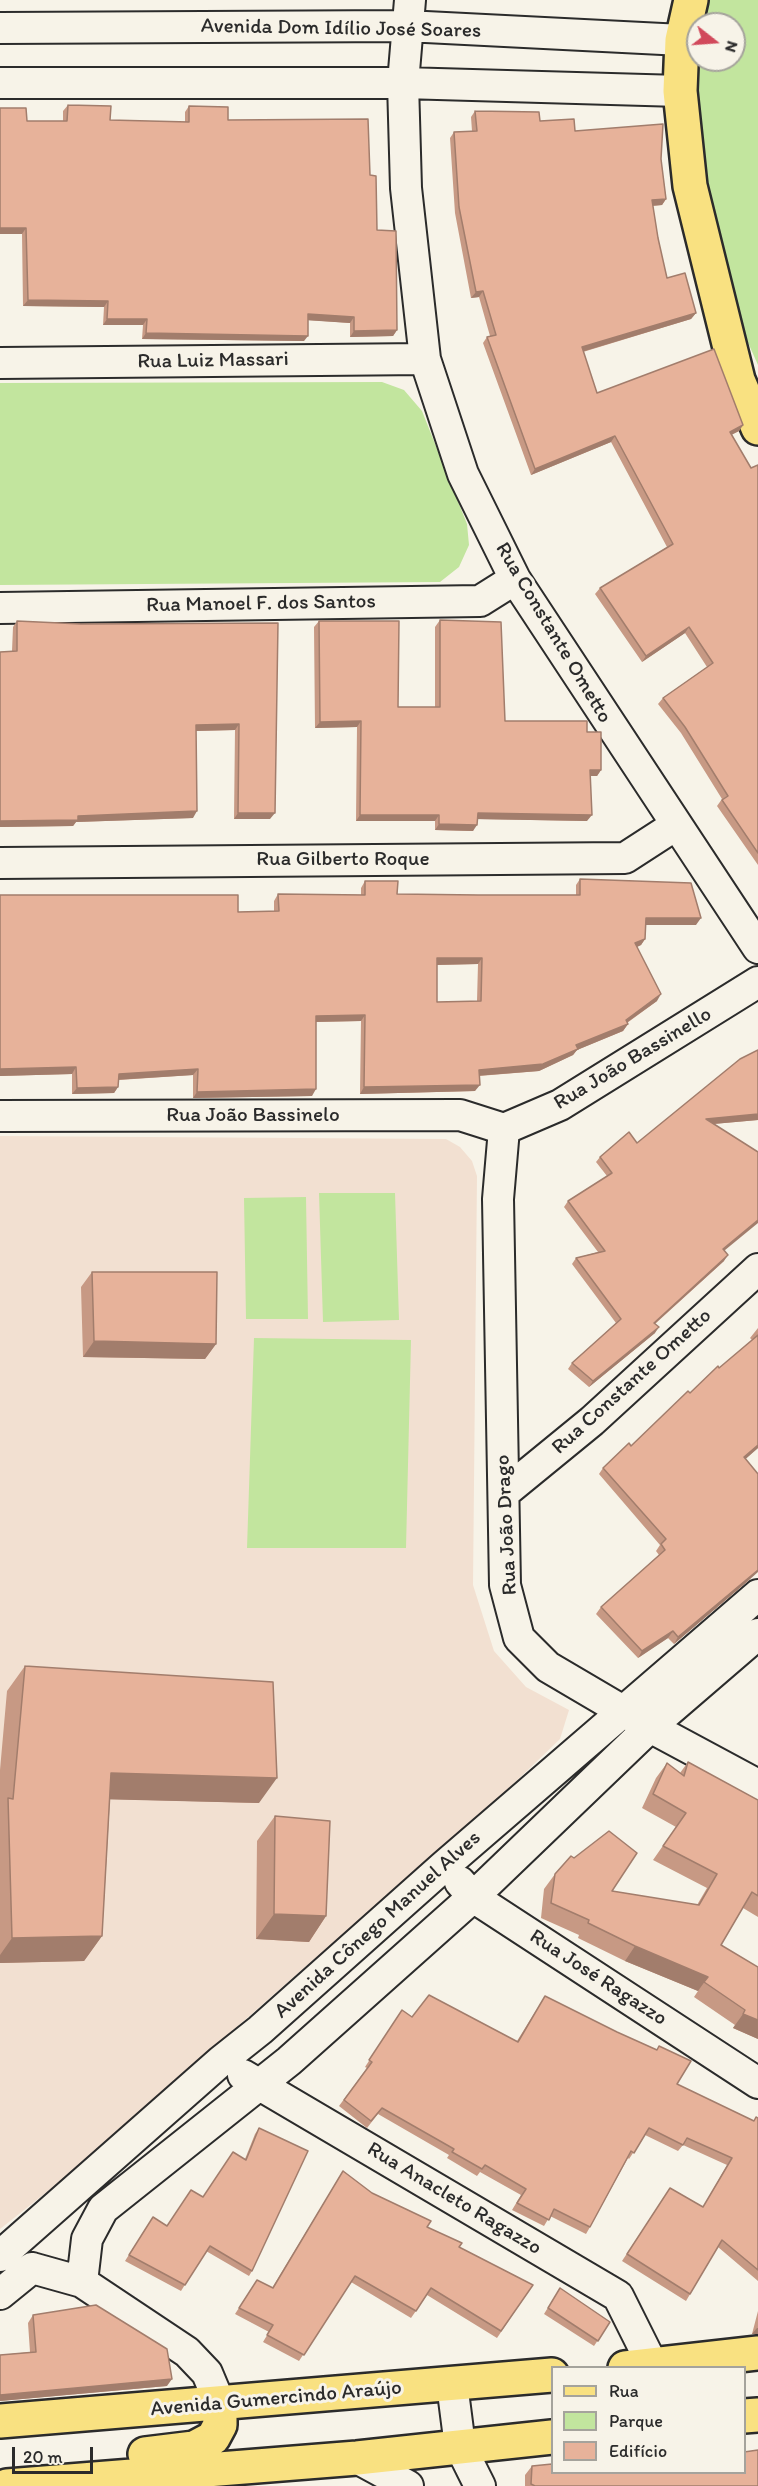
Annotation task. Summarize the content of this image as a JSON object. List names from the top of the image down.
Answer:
{
  "streets": {
    "main road": ["Avenida Gumercindo Araújo"],
    "street": [
      "Avenida Dom Idílio José Soares",
      "Rua Luiz Massari",
      "Rua Manoel F. dos Santos",
      "Rua Constante Ometto",
      "Rua Gilberto Roque",
      "Rua João Bassinello",
      "Rua João Bassinelo",
      "Rua João Drago",
      "Avenida Cônego Manuel Alves",
      "Rua José Ragazzo",
      "Rua Anacleto Ragazzo"
    ]
  },
  "crossings": [
    ["Avenida Dom Idílio José Soares", "Rua Constante Ometto"],
    ["Rua Luiz Massari", "Rua Constante Ometto"],
    ["Rua Manoel F. dos Santos", "Rua Constante Ometto"],
    ["Rua Constante Ometto", "Rua Gilberto Roque"],
    ["Rua Constante Ometto", "Rua João Drago"],
    ["Rua João Bassinello", "Rua João Bassinelo"],
    ["Rua João Bassinello", "Rua João Drago"],
    ["Rua João Bassinelo", "Rua João Drago"],
    ["Rua João Drago", "Avenida Cônego Manuel Alves"],
    ["Avenida Cônego Manuel Alves", "Rua José Ragazzo"],
    ["Avenida Cônego Manuel Alves", "Rua Anacleto Ragazzo"]
  ],
  "legend": ["Rua", "Parque", "Edifício"],
  "scale_bar": "20 m",
  "north": "right"
}
